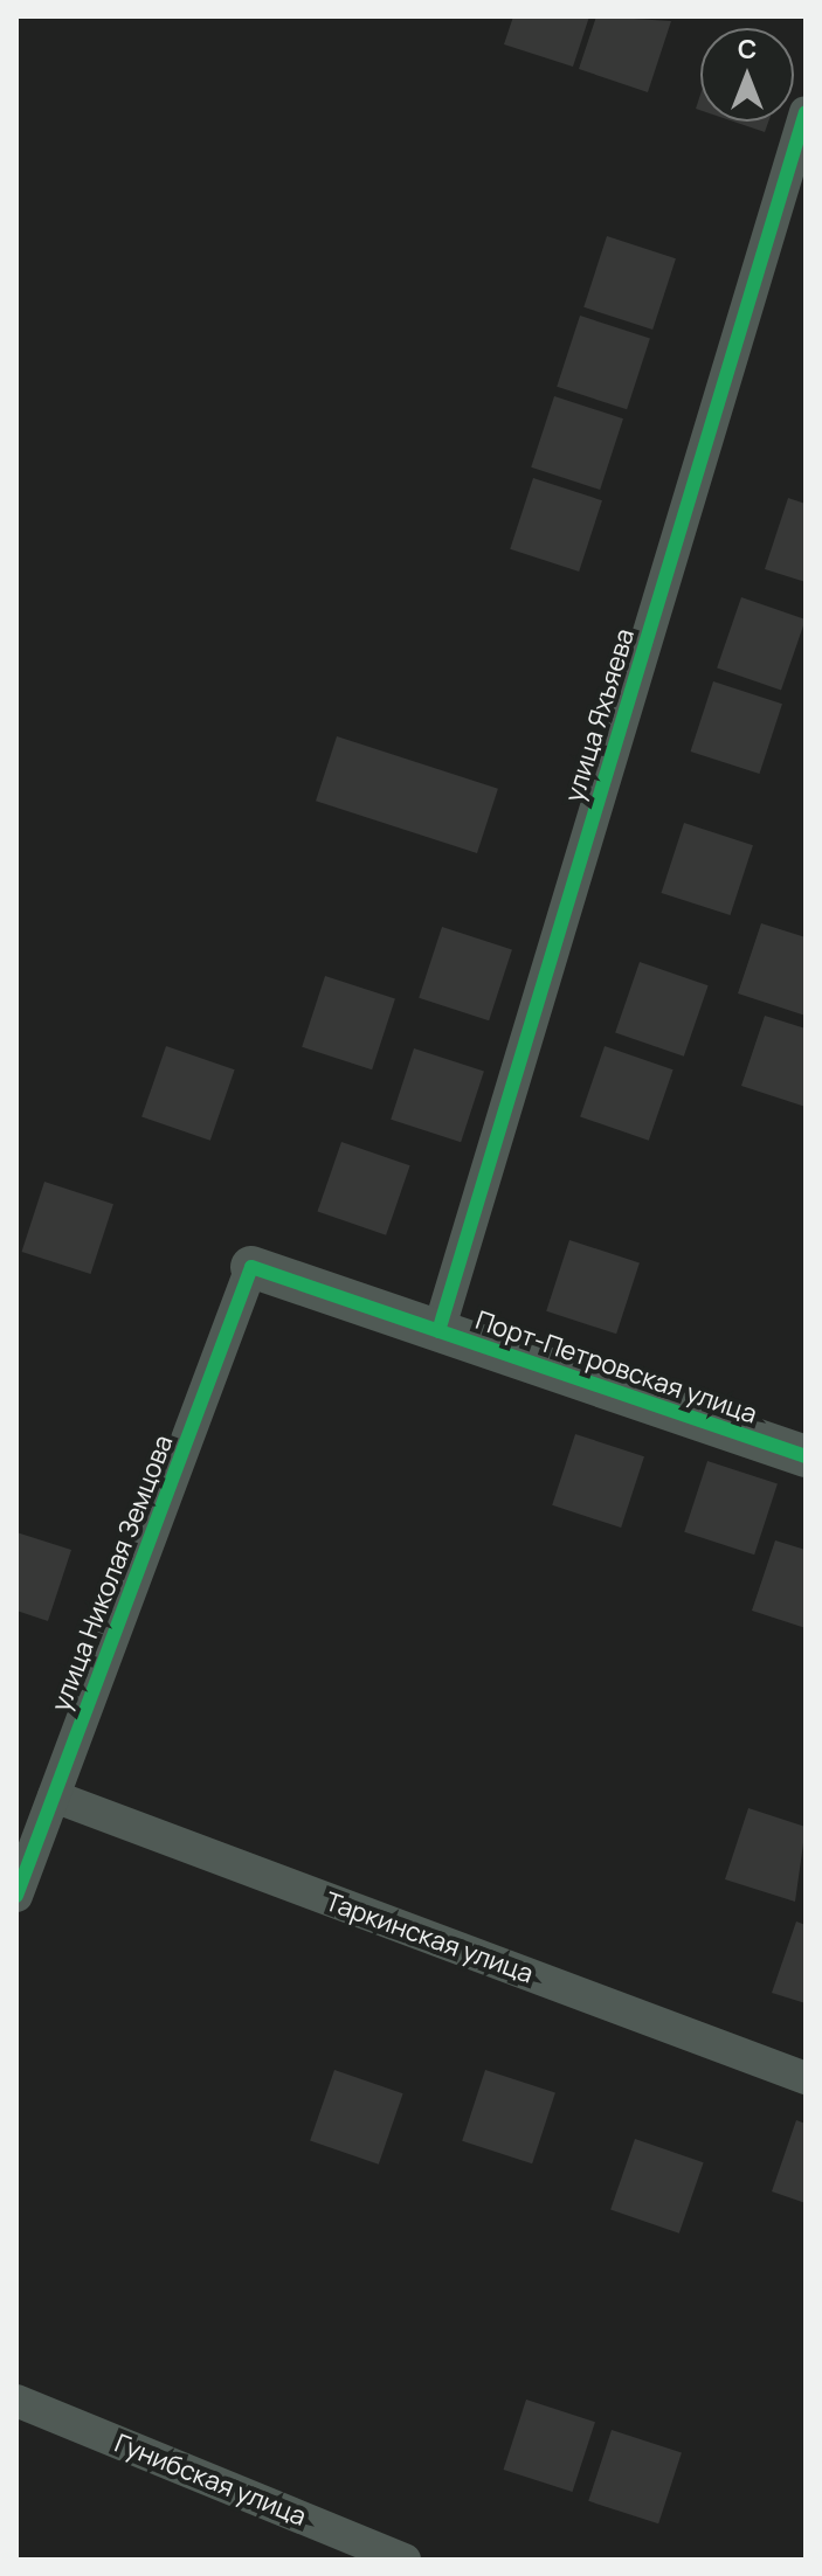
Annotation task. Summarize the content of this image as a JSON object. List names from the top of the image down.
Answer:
{
  "streets": {
    "street": [
      "улица Яхъяева",
      "Порт-Петровская улица",
      "улица Николая Земцова",
      "Таркинская улица",
      "Гунибская улица"
    ]
  },
  "crossings": [
    ["улица Яхъяева", "Порт-Петровская улица"],
    ["Порт-Петровская улица", "улица Николая Земцова"],
    ["улица Николая Земцова", "Таркинская улица"]
  ],
  "north": "top"
}
